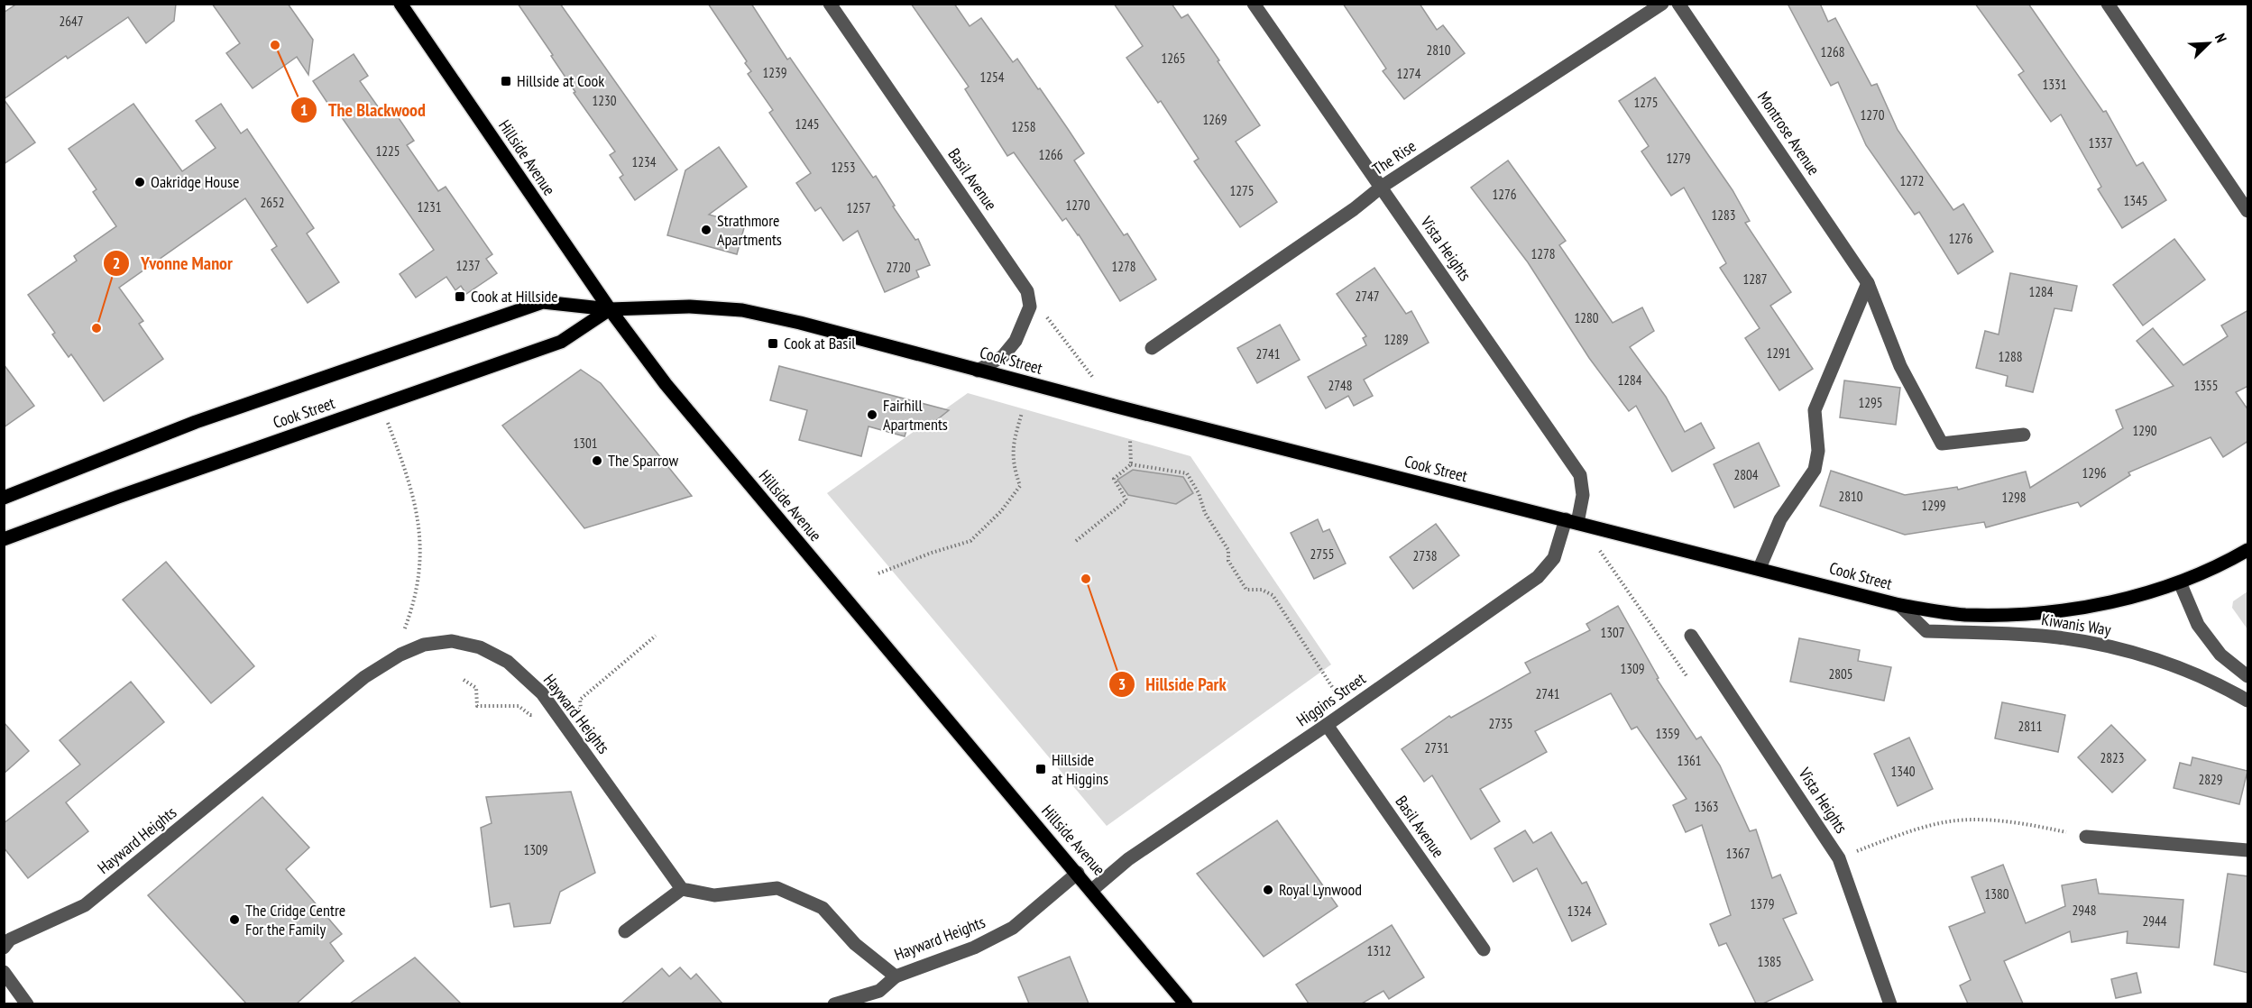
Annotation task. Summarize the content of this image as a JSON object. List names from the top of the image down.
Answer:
{
  "streets": {
    "main road": ["Hillside Avenue", "Cook Street"],
    "street": [
      "Montrose Avenue",
      "The Rise",
      "Basil Avenue",
      "Vista Heights",
      "Kiwanis Way",
      "Higgins Street",
      "Hayward Heights"
    ]
  },
  "crossings": [
    ["Hillside Avenue", "Cook Street"],
    ["Hillside Avenue", "Higgins Street"],
    ["Hillside Avenue", "Hayward Heights"],
    ["The Rise", "Vista Heights"],
    ["Basil Avenue", "Higgins Street"],
    ["Vista Heights", "Cook Street"],
    ["Vista Heights", "Higgins Street"],
    ["Cook Street", "Kiwanis Way"],
    ["Cook Street", "Higgins Street"]
  ],
  "places": {
    "other": [
      "The Blackwood",
      "Oakridge House",
      "Strathmore Apartments",
      "Yvonne Manor",
      "Fairhill Apartments",
      "The Sparrow",
      "Hillside Park",
      "Royal Lynwood",
      "The Cridge Centre For the Family"
    ],
    "transit": [
      "Hillside at Cook",
      "Cook at Hillside",
      "Cook at Basil",
      "Hillside at Higgins"
    ]
  },
  "house_numbers": [
    "2647",
    "2810",
    "1268",
    "1265",
    "1239",
    "1274",
    "1254",
    "1331",
    "1230",
    "1275",
    "1270",
    "1269",
    "1245",
    "1258",
    "1337",
    "1225",
    "1266",
    "1279",
    "1234",
    "1253",
    "1272",
    "1275",
    "1276",
    "1345",
    "2652",
    "1270",
    "1231",
    "1257",
    "1283",
    "1276",
    "1278",
    "1237",
    "1278",
    "2720",
    "1287",
    "1284",
    "2747",
    "1280",
    "1289",
    "1291",
    "2741",
    "1288",
    "1284",
    "2748",
    "1355",
    "1295",
    "1290",
    "1301",
    "1296",
    "2804",
    "2810",
    "1298",
    "1299",
    "2755",
    "2738",
    "1307",
    "1309",
    "2805",
    "2741",
    "2735",
    "2811",
    "1359",
    "2731",
    "2823",
    "1361",
    "1340",
    "2829",
    "1363",
    "1309",
    "1367",
    "1380",
    "1379",
    "2948",
    "1324",
    "2944",
    "1312",
    "1385"
  ],
  "north": "top right"
}
